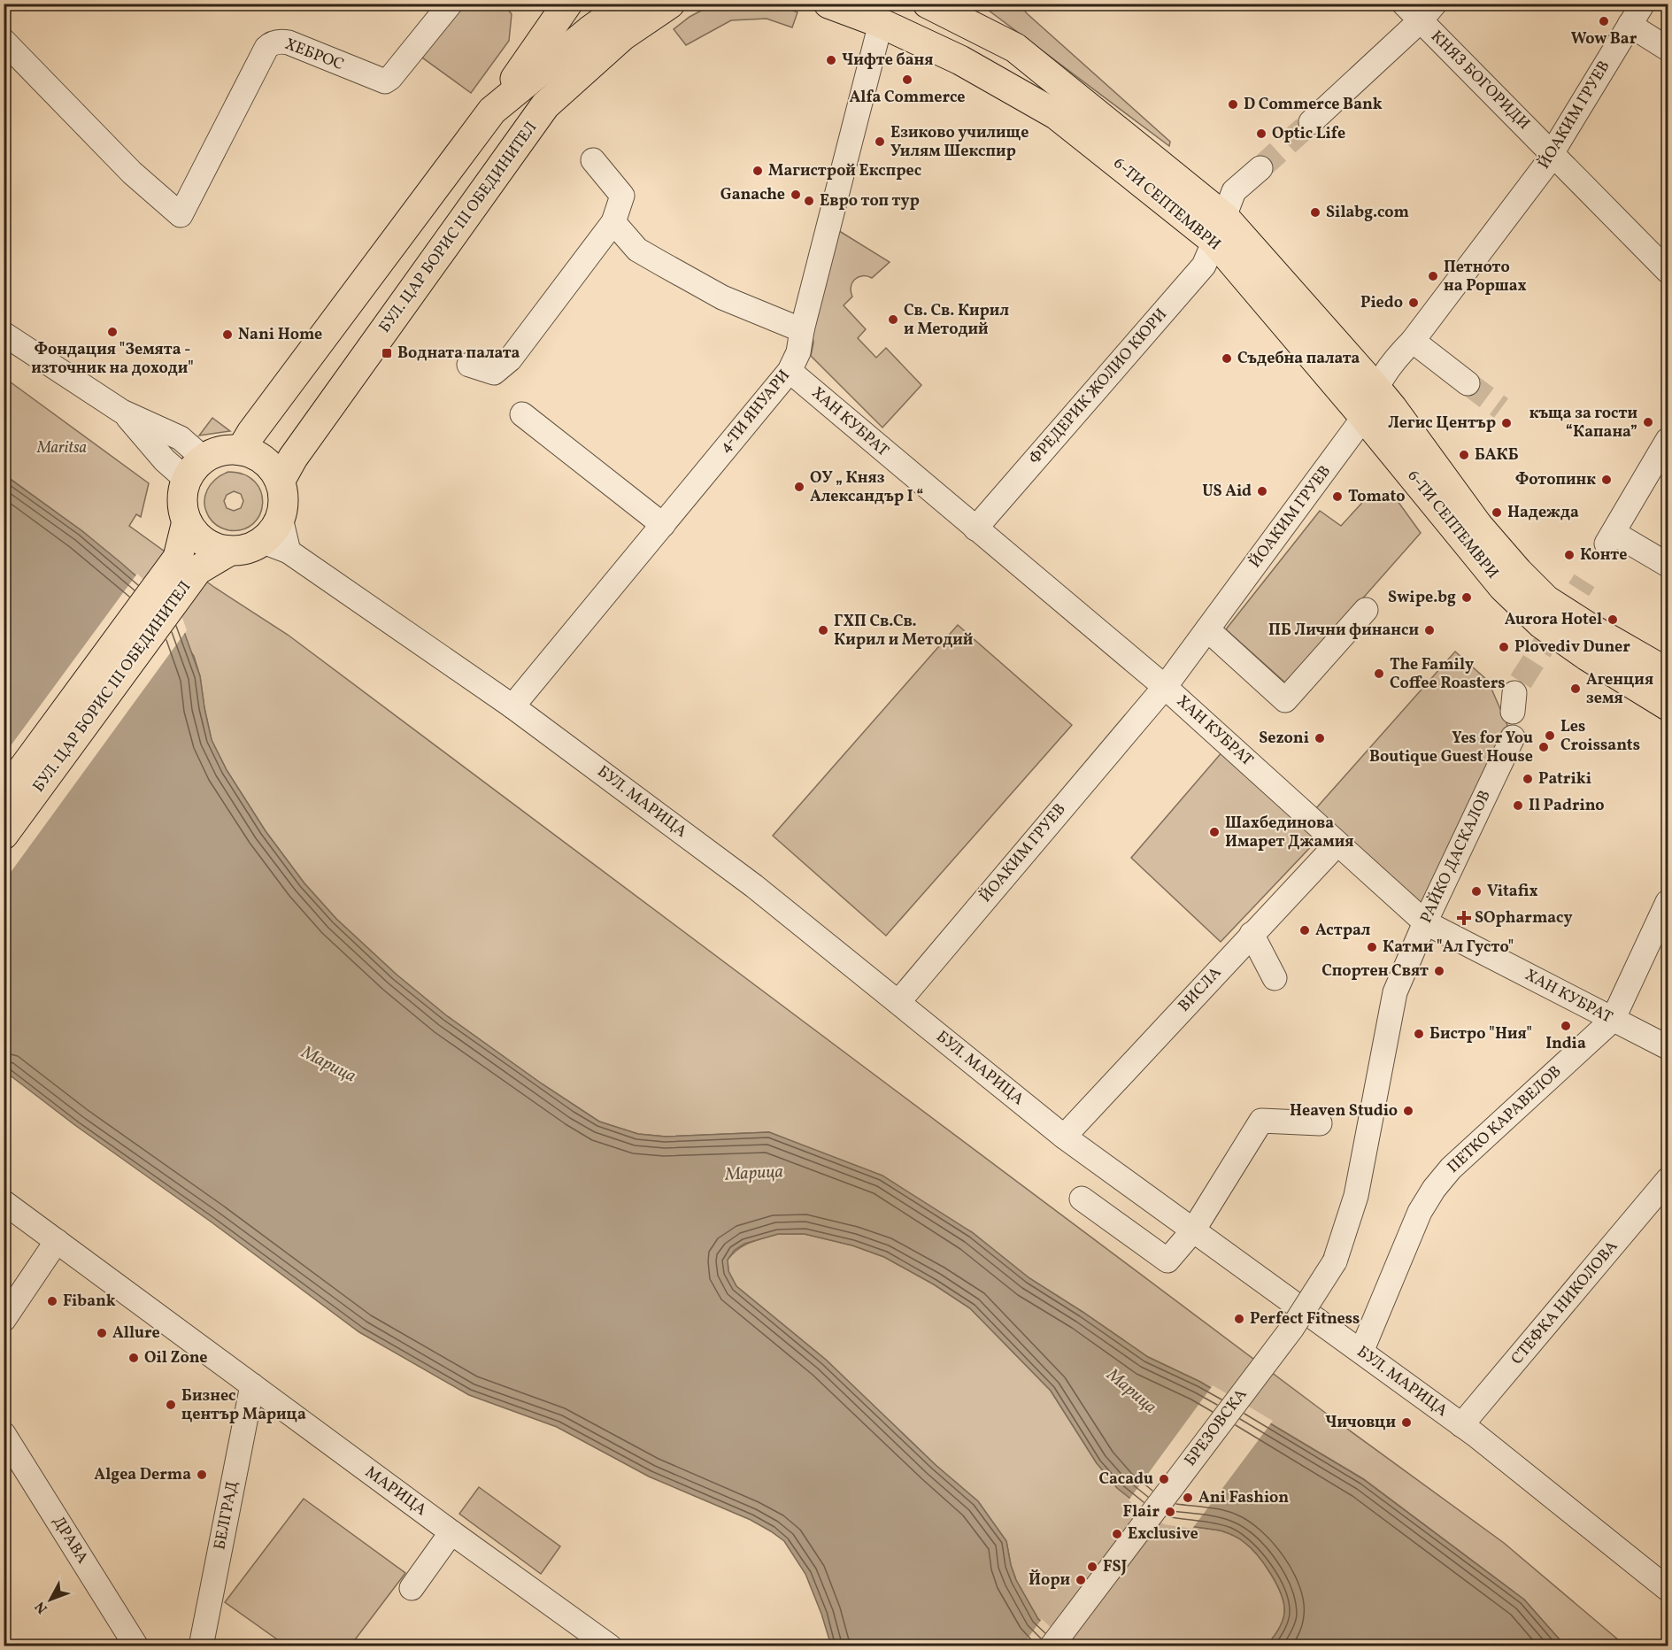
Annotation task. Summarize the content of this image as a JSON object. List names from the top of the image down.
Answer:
{
  "streets": {
    "main road": ["6-ТИ СЕПТЕМВРИ", "БУЛ. ЦАР БОРИС III ОБЕДИНИТЕЛ"],
    "street": [
      "ХЕБРОС",
      "КНЯЗ БОГОРИДИ",
      "ЙОАКИМ ГРУЕВ",
      "ФРЕДЕРИК ЖОЛИО КЮРИ",
      "4-ТИ ЯНУАРИ",
      "ХАН КУБРАТ",
      "БУЛ. МАРИЦА",
      "РАЙКО ДАСКАЛОВ",
      "ВИСЛА",
      "ПЕТКО КАРАВЕЛОВ",
      "СТЕФКА НИКОЛОВА",
      "БРЕЗОВСКА",
      "МАРИЦА",
      "БЕЛГРАД",
      "ДРАВА"
    ]
  },
  "crossings": [
    ["КНЯЗ БОГОРИДИ", "ЙОАКИМ ГРУЕВ"],
    ["ЙОАКИМ ГРУЕВ", "6-ТИ СЕПТЕМВРИ"],
    ["ЙОАКИМ ГРУЕВ", "ХАН КУБРАТ"],
    ["ЙОАКИМ ГРУЕВ", "БУЛ. МАРИЦА"],
    ["6-ТИ СЕПТЕМВРИ", "ФРЕДЕРИК ЖОЛИО КЮРИ"],
    ["6-ТИ СЕПТЕМВРИ", "4-ТИ ЯНУАРИ"],
    ["БУЛ. ЦАР БОРИС III ОБЕДИНИТЕЛ", "БУЛ. МАРИЦА"],
    ["ФРЕДЕРИК ЖОЛИО КЮРИ", "ХАН КУБРАТ"],
    ["4-ТИ ЯНУАРИ", "ХАН КУБРАТ"],
    ["4-ТИ ЯНУАРИ", "БУЛ. МАРИЦА"],
    ["ХАН КУБРАТ", "РАЙКО ДАСКАЛОВ"],
    ["ХАН КУБРАТ", "ВИСЛА"],
    ["ХАН КУБРАТ", "ПЕТКО КАРАВЕЛОВ"],
    ["БУЛ. МАРИЦА", "ВИСЛА"],
    ["БУЛ. МАРИЦА", "ПЕТКО КАРАВЕЛОВ"],
    ["БУЛ. МАРИЦА", "СТЕФКА НИКОЛОВА"],
    ["РАЙКО ДАСКАЛОВ", "БРЕЗОВСКА"],
    ["МАРИЦА", "БЕЛГРАД"]
  ],
  "water": ["Марица"],
  "parks": ["Maritsa"],
  "places": {
    "other": [
      "Wow Bar",
      "Чифте баня",
      "Alfa Commerce",
      "D Commerce Bank",
      "Optic Life",
      "Езиково училище Уилям Шекспир",
      "Магистрой Експрес",
      "Ganache",
      "Евро топ тур",
      "Silabg.com",
      "Петното на Роршах",
      "Piedo",
      "Св. Св. Кирил и Методий",
      "Фондация \"Земята - източник на доходи\"",
      "Nani Home",
      "Съдебна палата",
      "къща за гости “Капана”",
      "Легис Център",
      "БАКБ",
      "Фотопинк",
      "ОУ „ Княз Александър I “",
      "US Aid",
      "Tomato",
      "Надежда",
      "Конте",
      "Swipe.bg",
      "Aurora Hotel",
      "ГХП Св.Св. Кирил и Методий",
      "ПБ Лични финанси",
      "Plovediv Duner",
      "The Family Coffee Roasters",
      "Агенция земя",
      "Les Croissants",
      "Sezoni",
      "Yes for You Boutique Guest House",
      "Patriki",
      "Il Padrino",
      "Шахбединова Имарет Джамия",
      "Vitafix",
      "Астрал",
      "Катми \"Ал Густо\"",
      "Спортен Свят",
      "India",
      "Бистро \"Ния\"",
      "Heaven Studio",
      "Fibank",
      "Perfect Fitness",
      "Allure",
      "Oil Zone",
      "Бизнес център Марица",
      "Чичовци",
      "Algea Derma",
      "Cacadu",
      "Ani Fashion",
      "Flair",
      "Exclusive",
      "FSJ",
      "Йори"
    ],
    "transit": ["Водната палата"],
    "health": ["SOpharmacy"]
  },
  "north": "bottom left"
}
